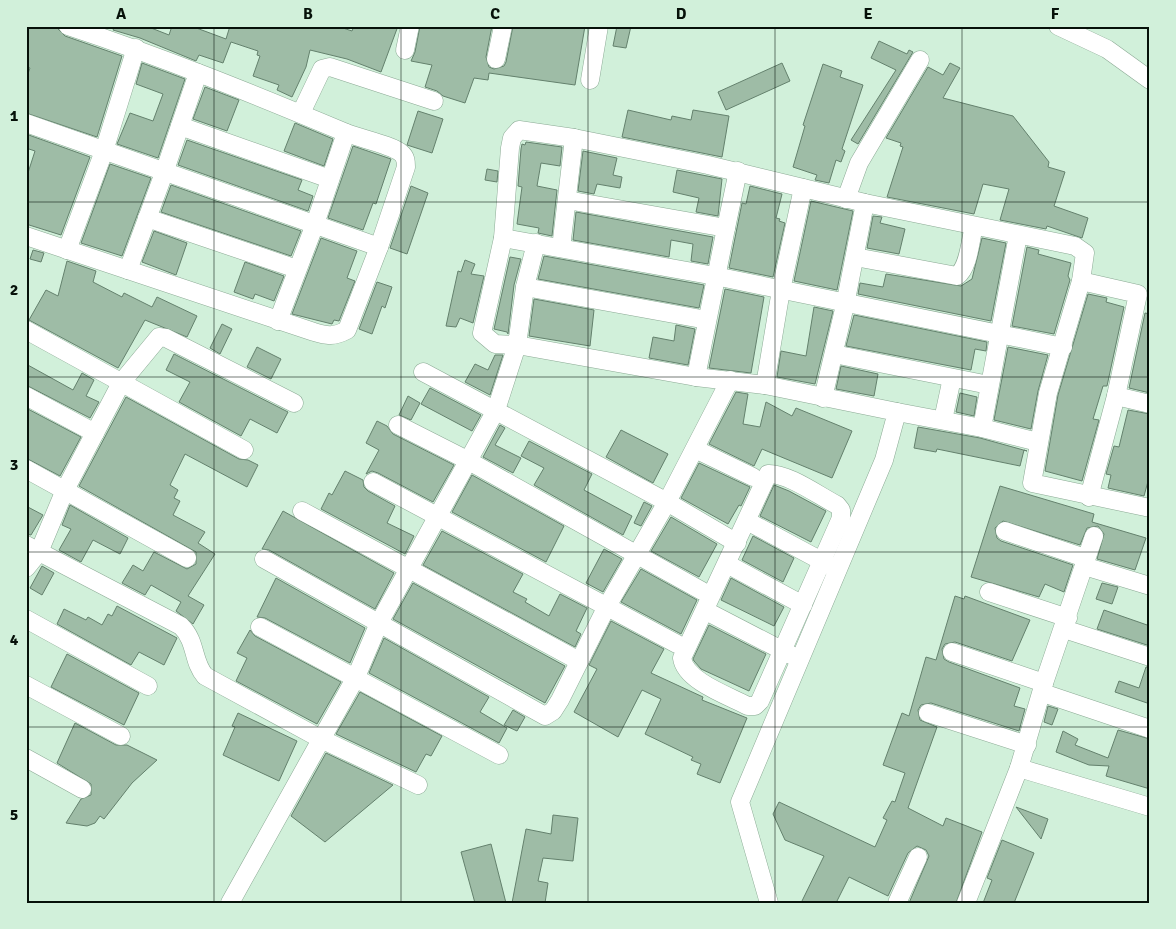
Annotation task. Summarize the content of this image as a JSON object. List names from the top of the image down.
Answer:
{
  "grid": {
    "columns": [
      "A",
      "B",
      "C",
      "D",
      "E",
      "F"
    ],
    "rows": [
      "1",
      "2",
      "3",
      "4",
      "5"
    ]
  }
}
